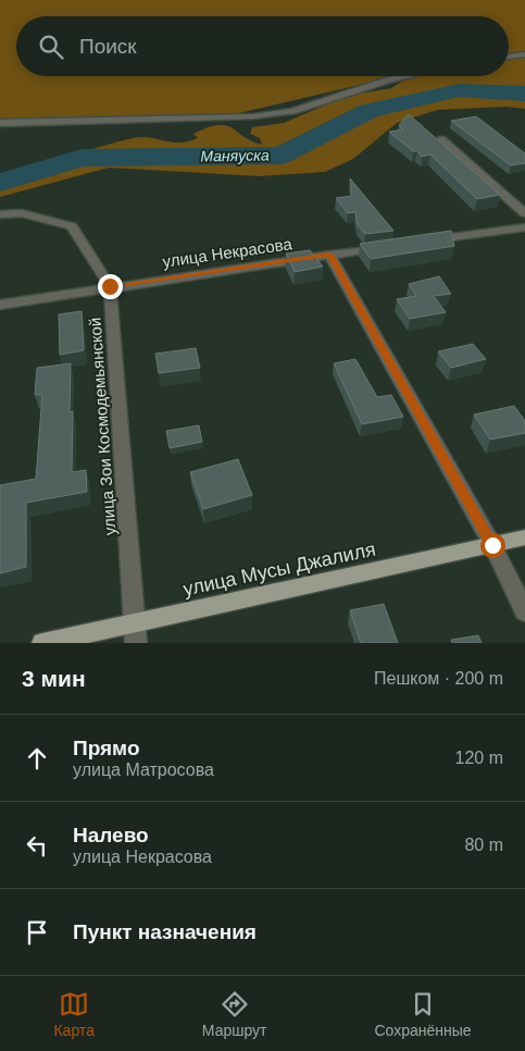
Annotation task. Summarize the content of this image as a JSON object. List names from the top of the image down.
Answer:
{
  "streets": {
    "main road": ["улица Мусы Джалиля"],
    "street": ["улица Некрасова", "улица Зои Космодемьянской"]
  },
  "crossings": [
    ["улица Некрасова", "улица Зои Космодемьянской"],
    ["улица Зои Космодемьянской", "улица Мусы Джалиля"]
  ],
  "water": ["Маняуска"],
  "page": {
    "search": "Поиск",
    "heading": ["3 мин", "Пешком · 200 m"],
    "list": [
      ["Прямо", "улица Матросова", "120 m"],
      ["Налево", "улица Некрасова", "80 m"],
      "Пункт назначения"
    ],
    "nav": ["Карта", "Маршрут", "Сохранённые"]
  }
}
